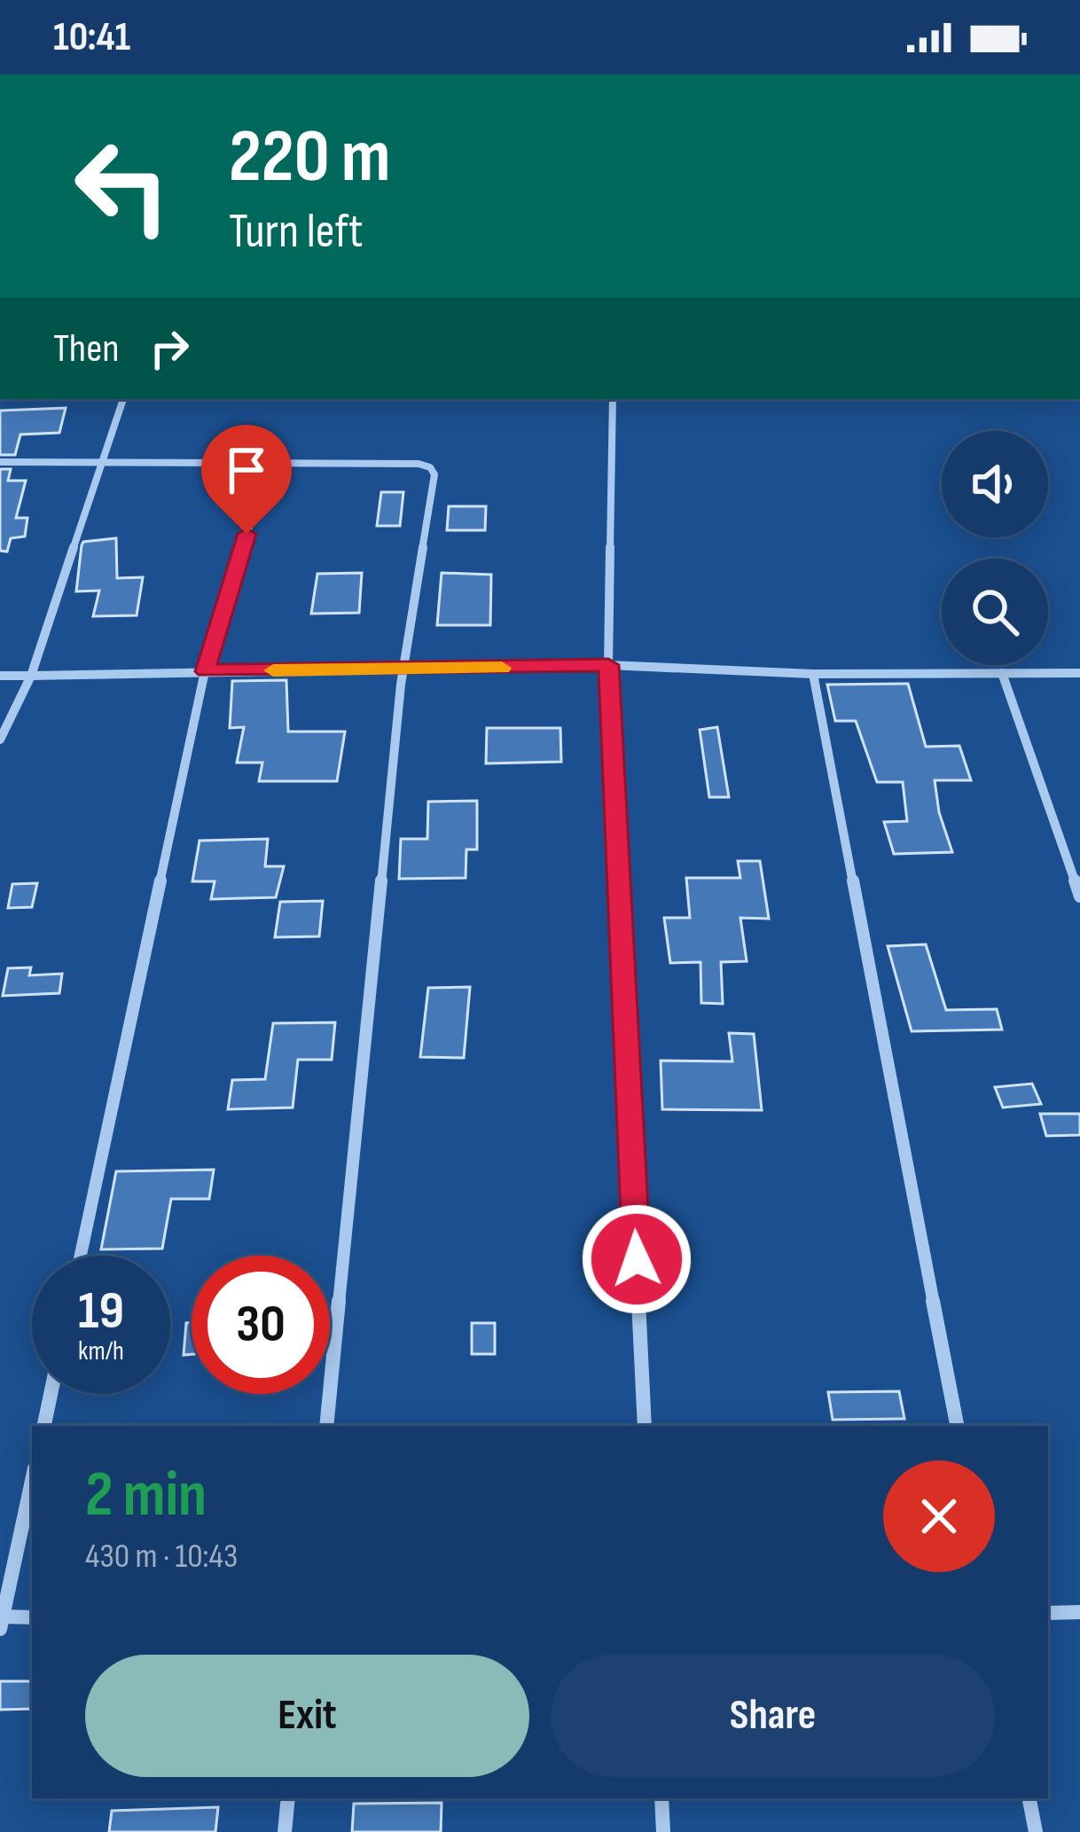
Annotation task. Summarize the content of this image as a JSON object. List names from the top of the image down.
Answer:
{
  "page": {
    "status": "10:41",
    "turn": ["220 m", "Turn left"],
    "then": "Then",
    "speed": "19 km/h",
    "limit": "30",
    "heading": ["2 min", "430 m · 10:43"],
    "buttons": ["Exit", "Share"]
  }
}
